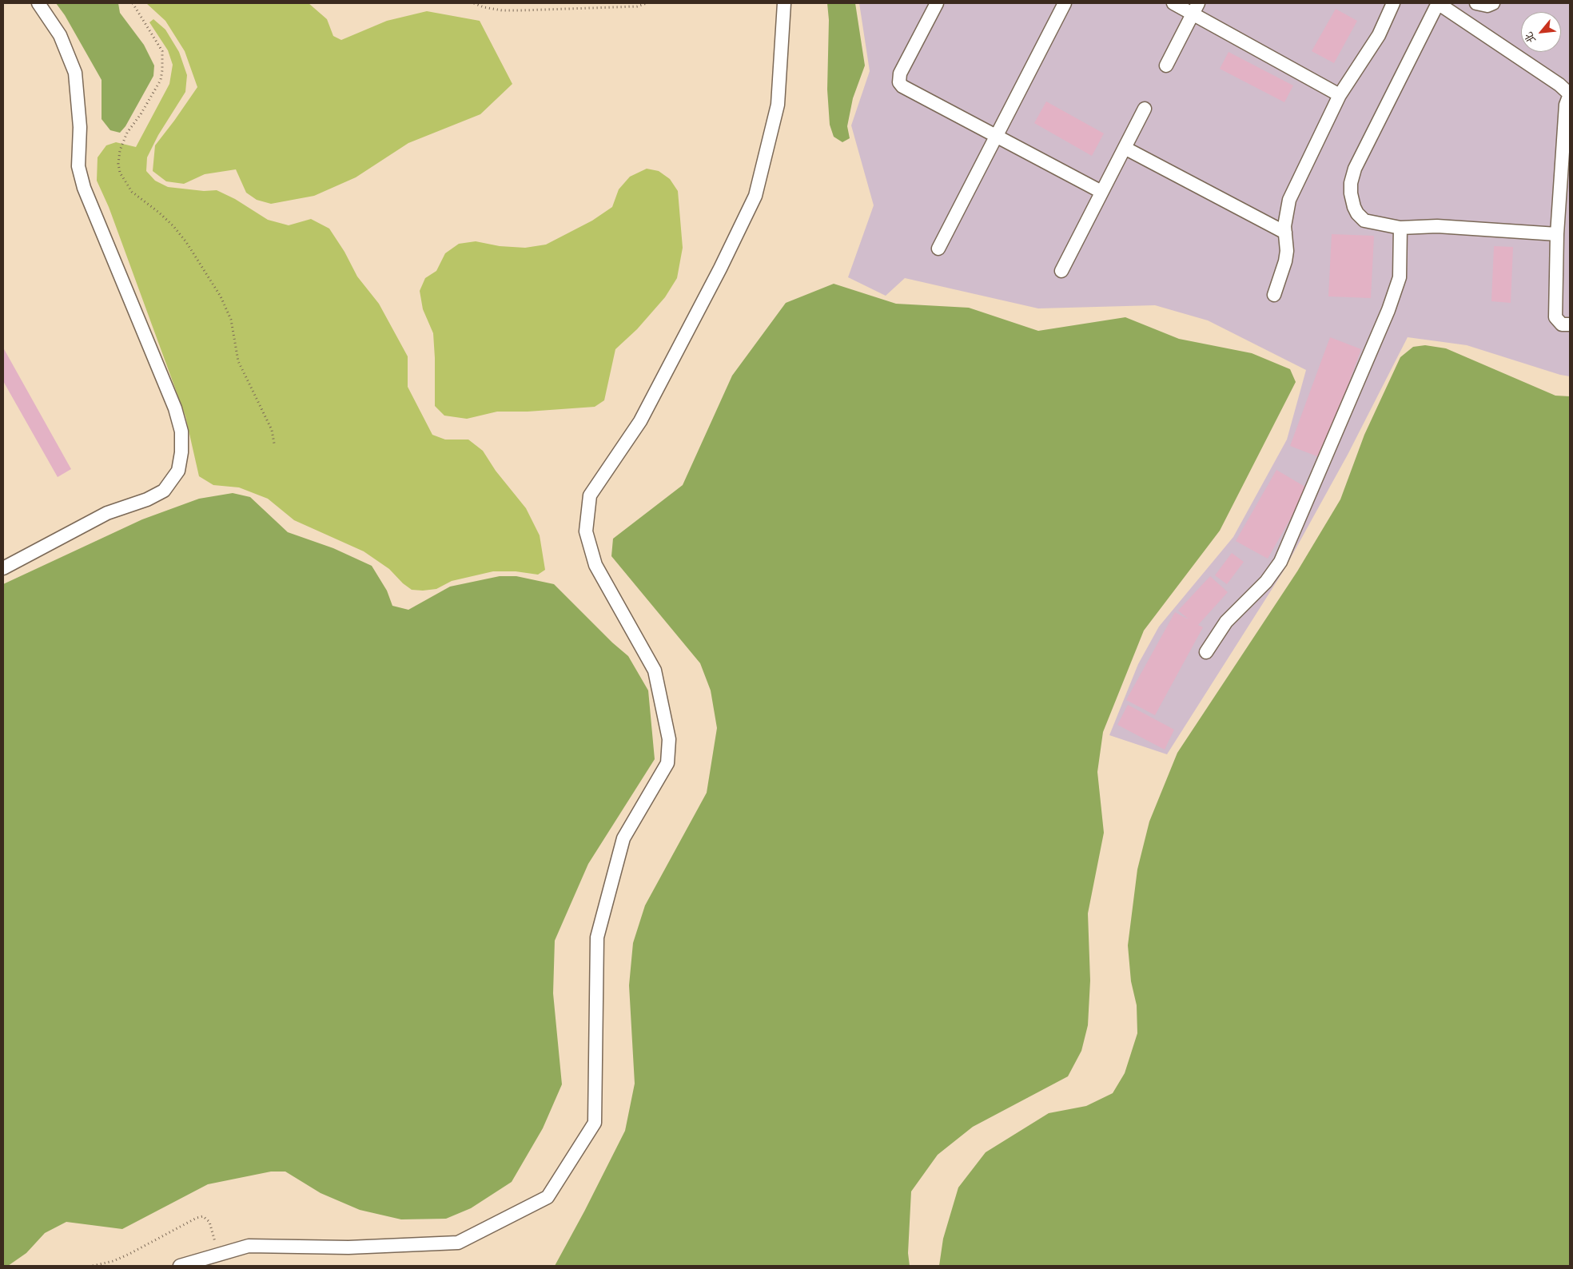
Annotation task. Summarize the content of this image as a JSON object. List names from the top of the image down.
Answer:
{
  "north": "bottom left"
}
